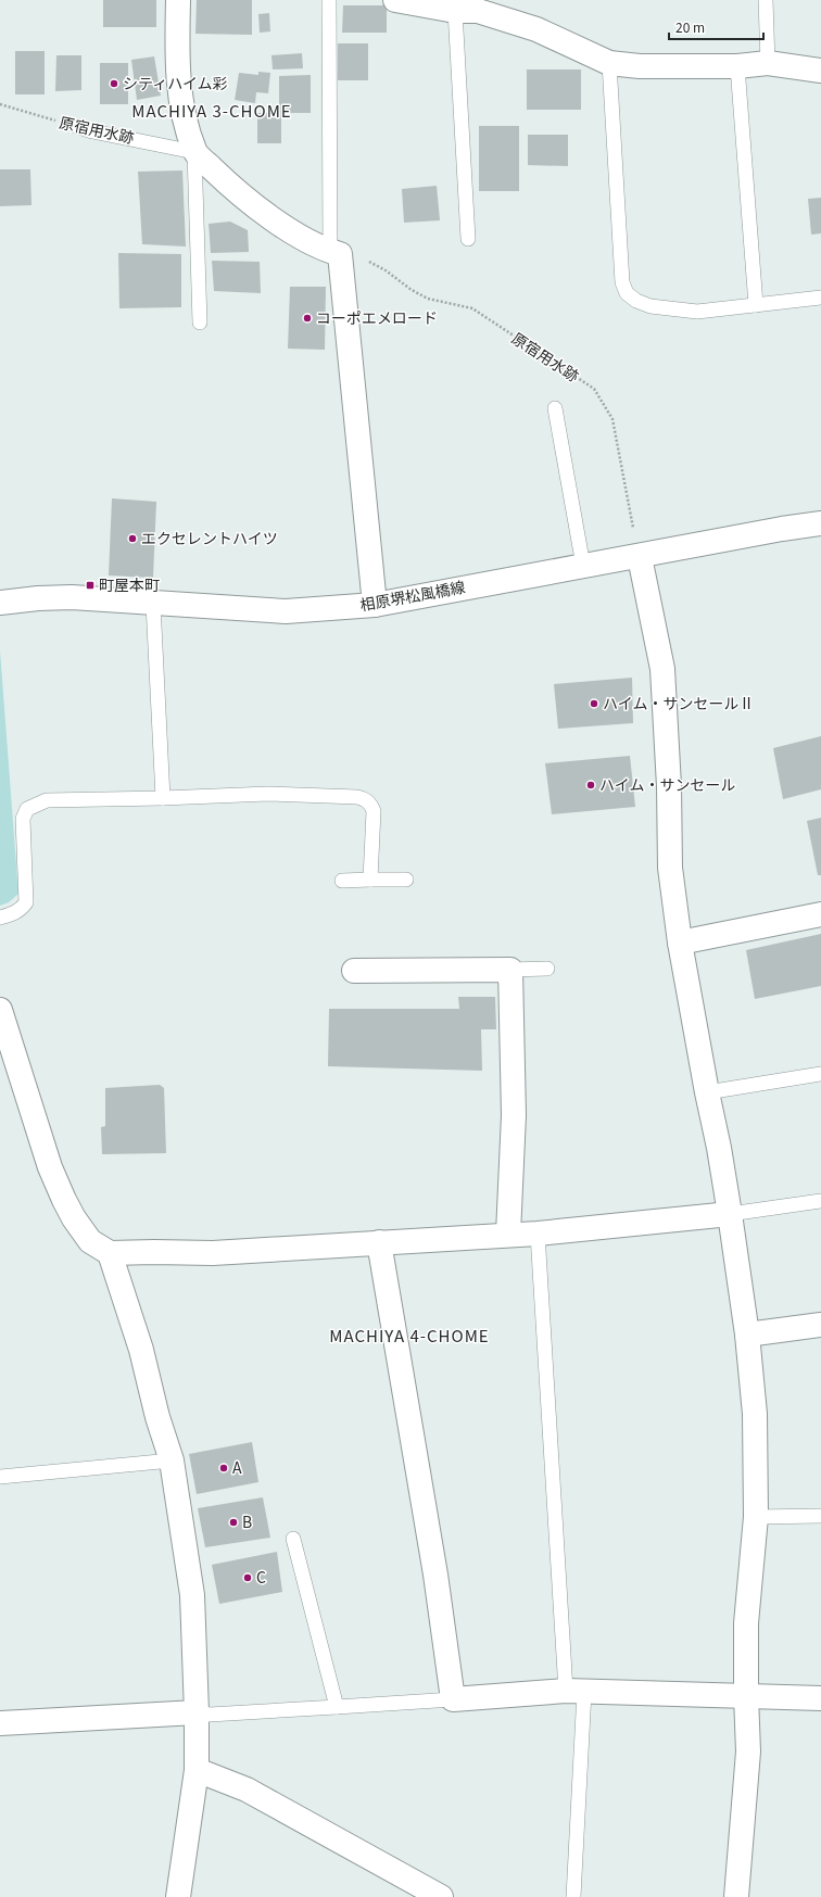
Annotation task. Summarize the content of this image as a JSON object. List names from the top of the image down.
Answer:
{
  "streets": {
    "street": ["相原堺松風橋線"],
    "lane": ["原宿用水跡"]
  },
  "crossings": [
    ["原宿用水跡", "相原堺松風橋線"]
  ],
  "districts": ["MACHIYA 3-CHOME", "MACHIYA 4-CHOME"],
  "places": {
    "other": [
      "シティハイム彩",
      "コーポエメロード",
      "エクセレントハイツ",
      "ハイム・サンセールⅡ",
      "ハイム・サンセール",
      "A",
      "B",
      "C"
    ],
    "transit": ["町屋本町"]
  },
  "scale_bar": "20 m"
}
